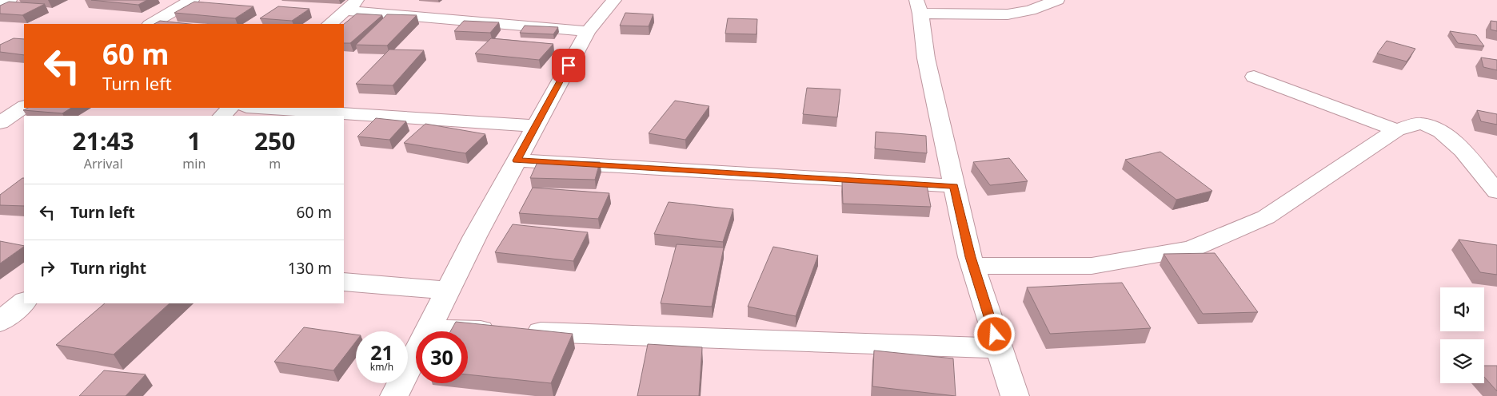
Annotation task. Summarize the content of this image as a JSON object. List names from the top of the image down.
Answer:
{
  "page": {
    "turn": ["60 m", "Turn left"],
    "eta": [
      "21:43",
      "Arrival",
      "1",
      "min",
      "250",
      "m"
    ],
    "list": [
      {
        "name": "Turn left",
        "value": "60 m"
      },
      {
        "name": "Turn right",
        "value": "130 m"
      }
    ],
    "speed": "21 km/h",
    "limit": "30"
  }
}
